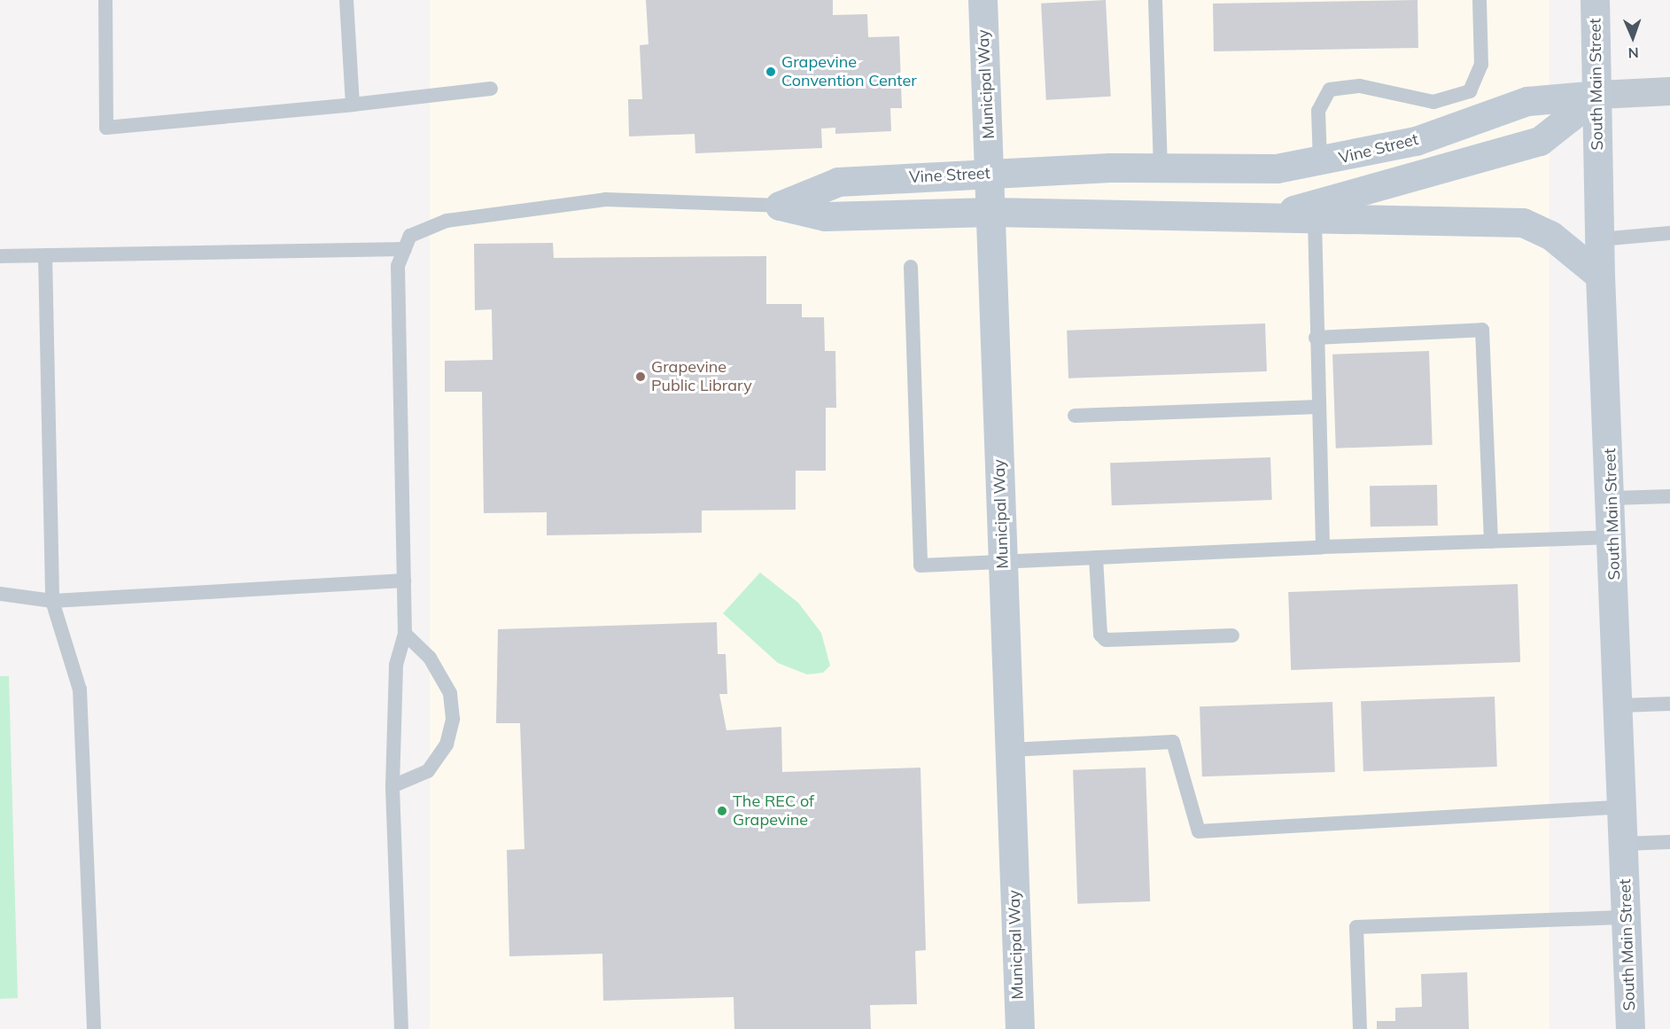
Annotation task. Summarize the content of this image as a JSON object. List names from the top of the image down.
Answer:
{
  "streets": {
    "street": ["Municipal Way", "South Main Street", "Vine Street"]
  },
  "crossings": [
    ["Municipal Way", "Vine Street"],
    ["South Main Street", "Vine Street"]
  ],
  "places": ["Grapevine Convention Center", "Grapevine Public Library", "The REC of Grapevine"],
  "north": "bottom"
}
